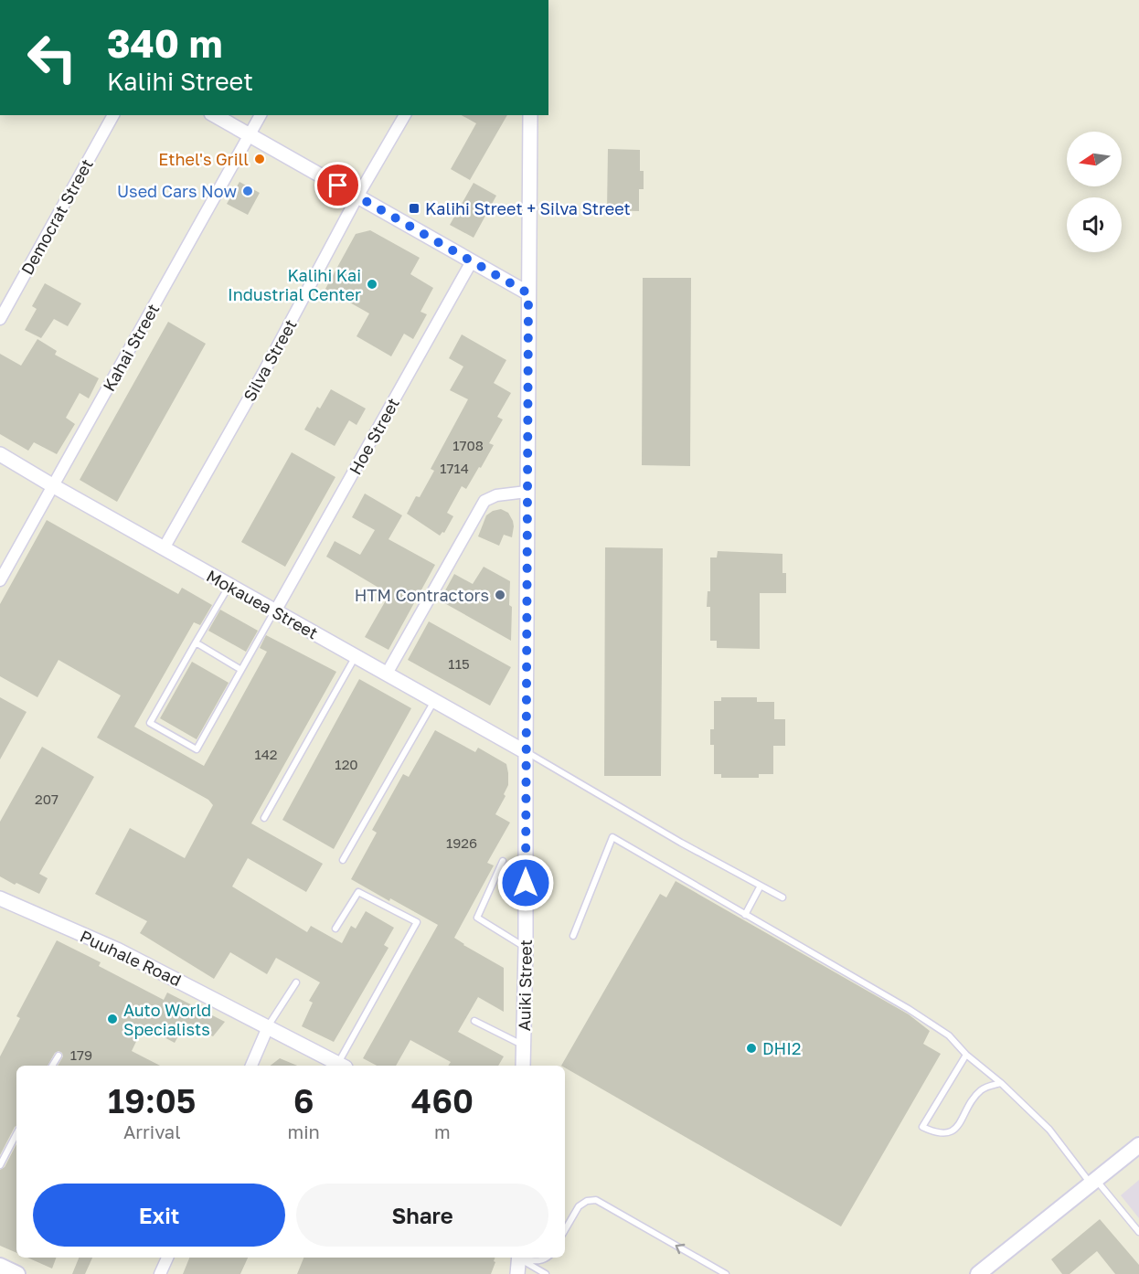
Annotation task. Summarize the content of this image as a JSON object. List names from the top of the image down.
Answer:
{
  "streets": {
    "street": [
      "Democrat Street",
      "Kahai Street",
      "Silva Street",
      "Hoe Street",
      "Mokauea Street",
      "Puuhale Road",
      "Auiki Street"
    ]
  },
  "crossings": [
    ["Kahai Street", "Mokauea Street"],
    ["Silva Street", "Mokauea Street"],
    ["Hoe Street", "Mokauea Street"],
    ["Mokauea Street", "Auiki Street"]
  ],
  "places": {
    "other": [
      "Ethel's Grill",
      "Used Cars Now",
      "Kalihi Kai Industrial Center",
      "HTM Contractors",
      "Auto World Specialists",
      "DHI2"
    ],
    "transit": ["Kalihi Street + Silva Street"]
  },
  "house_numbers": [
    "1708",
    "1714",
    "115",
    "142",
    "120",
    "207",
    "1926",
    "179"
  ],
  "north": "left",
  "page": {
    "turn": ["340 m", "Kalihi Street"],
    "eta": [
      "19:05",
      "Arrival",
      "6",
      "min",
      "460",
      "m"
    ],
    "buttons": ["Exit", "Share"]
  }
}
